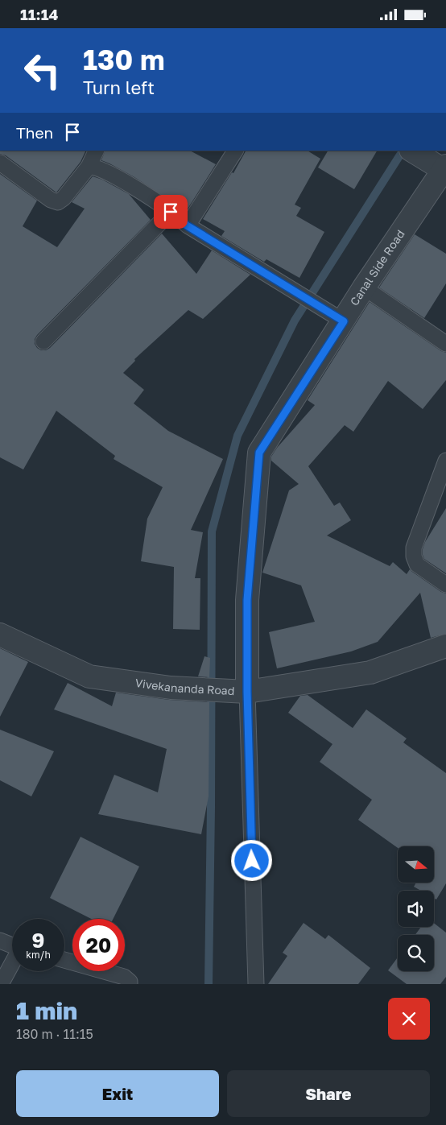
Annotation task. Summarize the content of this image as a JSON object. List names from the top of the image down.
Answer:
{
  "streets": {
    "street": ["Canal Side Road", "Vivekananda Road"]
  },
  "crossings": [
    ["Canal Side Road", "Vivekananda Road"]
  ],
  "north": "right",
  "page": {
    "status": "11:14",
    "turn": ["130 m", "Turn left"],
    "then": "Then",
    "speed": "9 km/h",
    "limit": "20",
    "heading": ["1 min", "180 m · 11:15"],
    "buttons": ["Exit", "Share"]
  }
}
